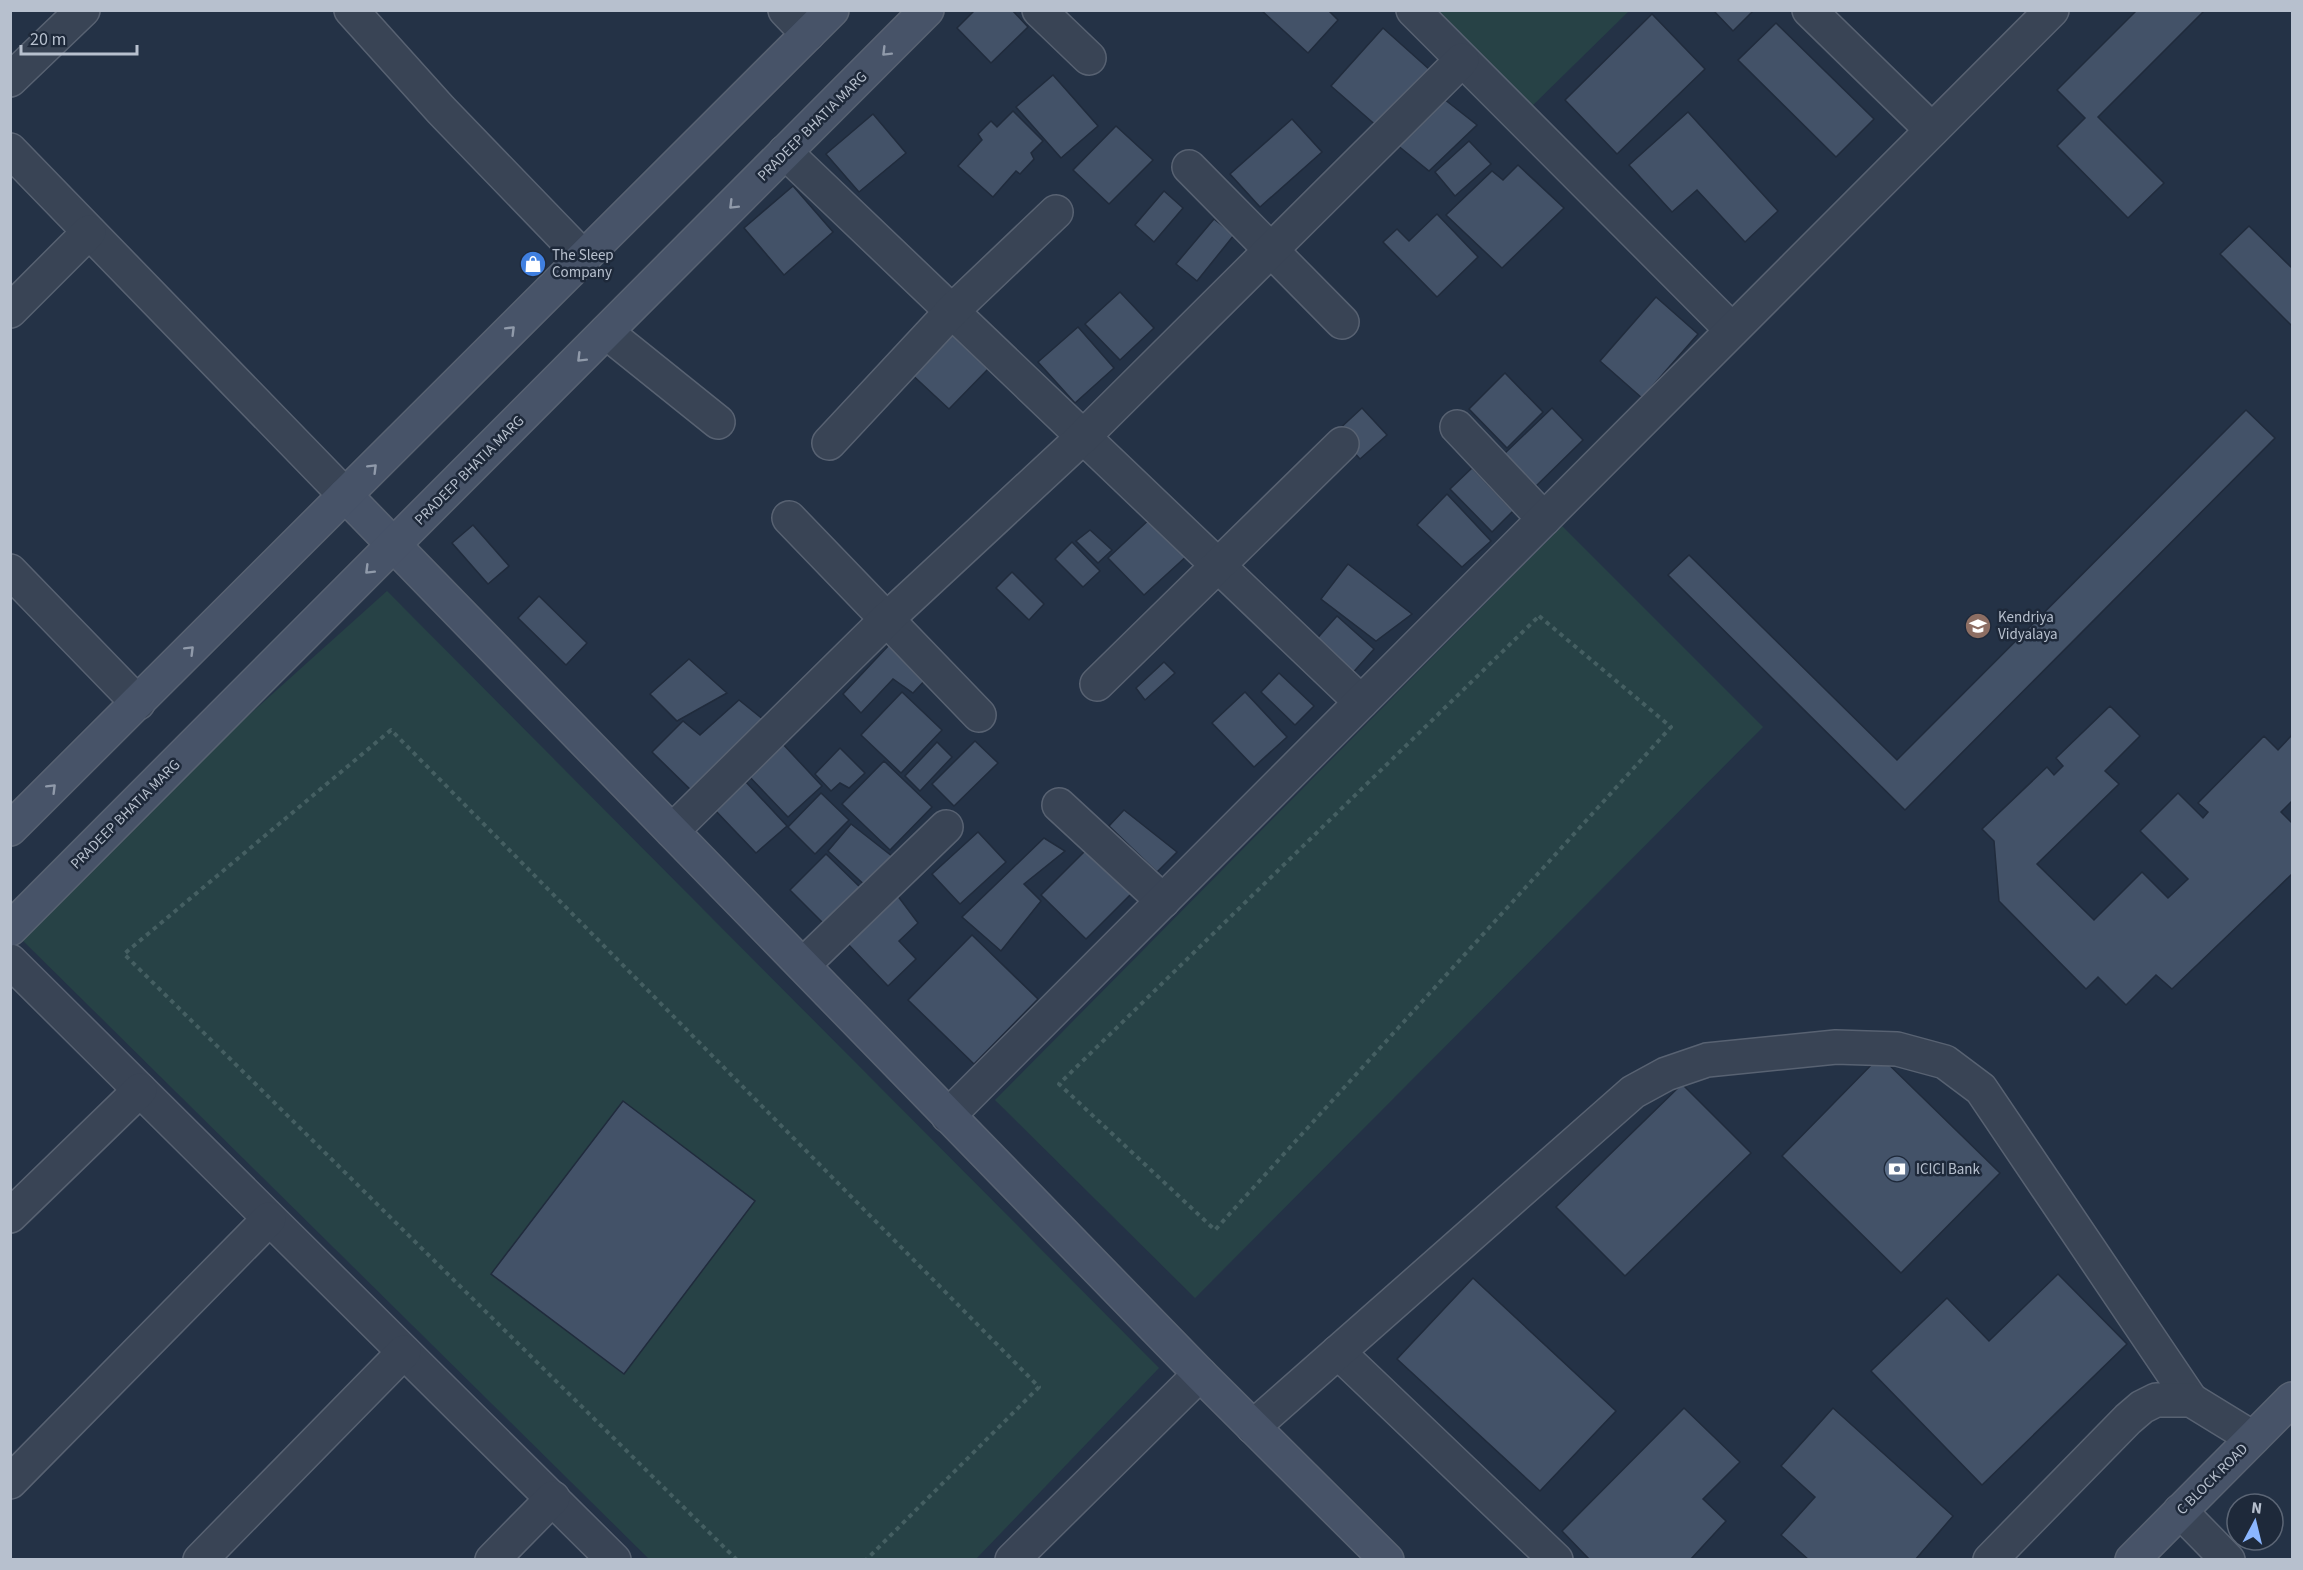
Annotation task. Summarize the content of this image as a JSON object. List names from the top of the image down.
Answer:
{
  "streets": {
    "street": ["PRADEEP BHATIA MARG", "C BLOCK ROAD"]
  },
  "places": {
    "shop": ["The Sleep Company"],
    "school or university": ["Kendriya Vidyalaya"],
    "bank": ["ICICI Bank"]
  },
  "scale_bar": "20 m",
  "north": "top"
}
